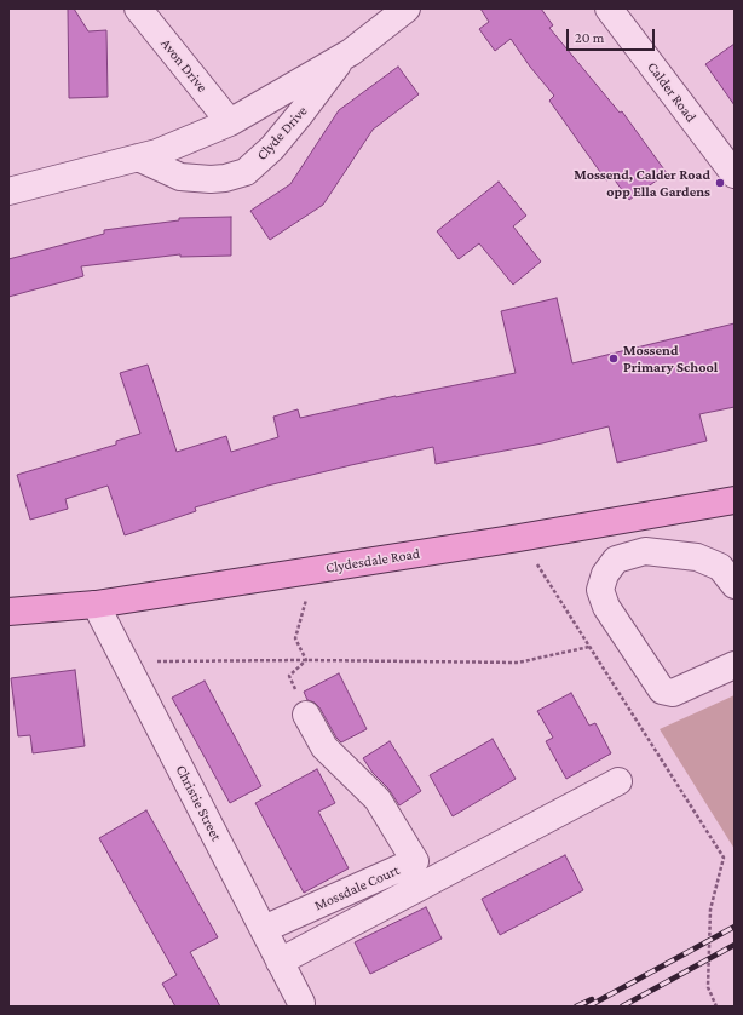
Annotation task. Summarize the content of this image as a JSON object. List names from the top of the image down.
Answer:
{
  "streets": {
    "main road": ["Clydesdale Road"],
    "street": [
      "Avon Drive",
      "Calder Road",
      "Clyde Drive",
      "Christie Street",
      "Mossdale Court"
    ]
  },
  "crossings": [
    ["Avon Drive", "Clyde Drive"],
    ["Clydesdale Road", "Christie Street"],
    ["Christie Street", "Mossdale Court"]
  ],
  "places": ["Mossend, Calder Road opp Ella Gardens", "Mossend Primary School"],
  "scale_bar": "20 m"
}
